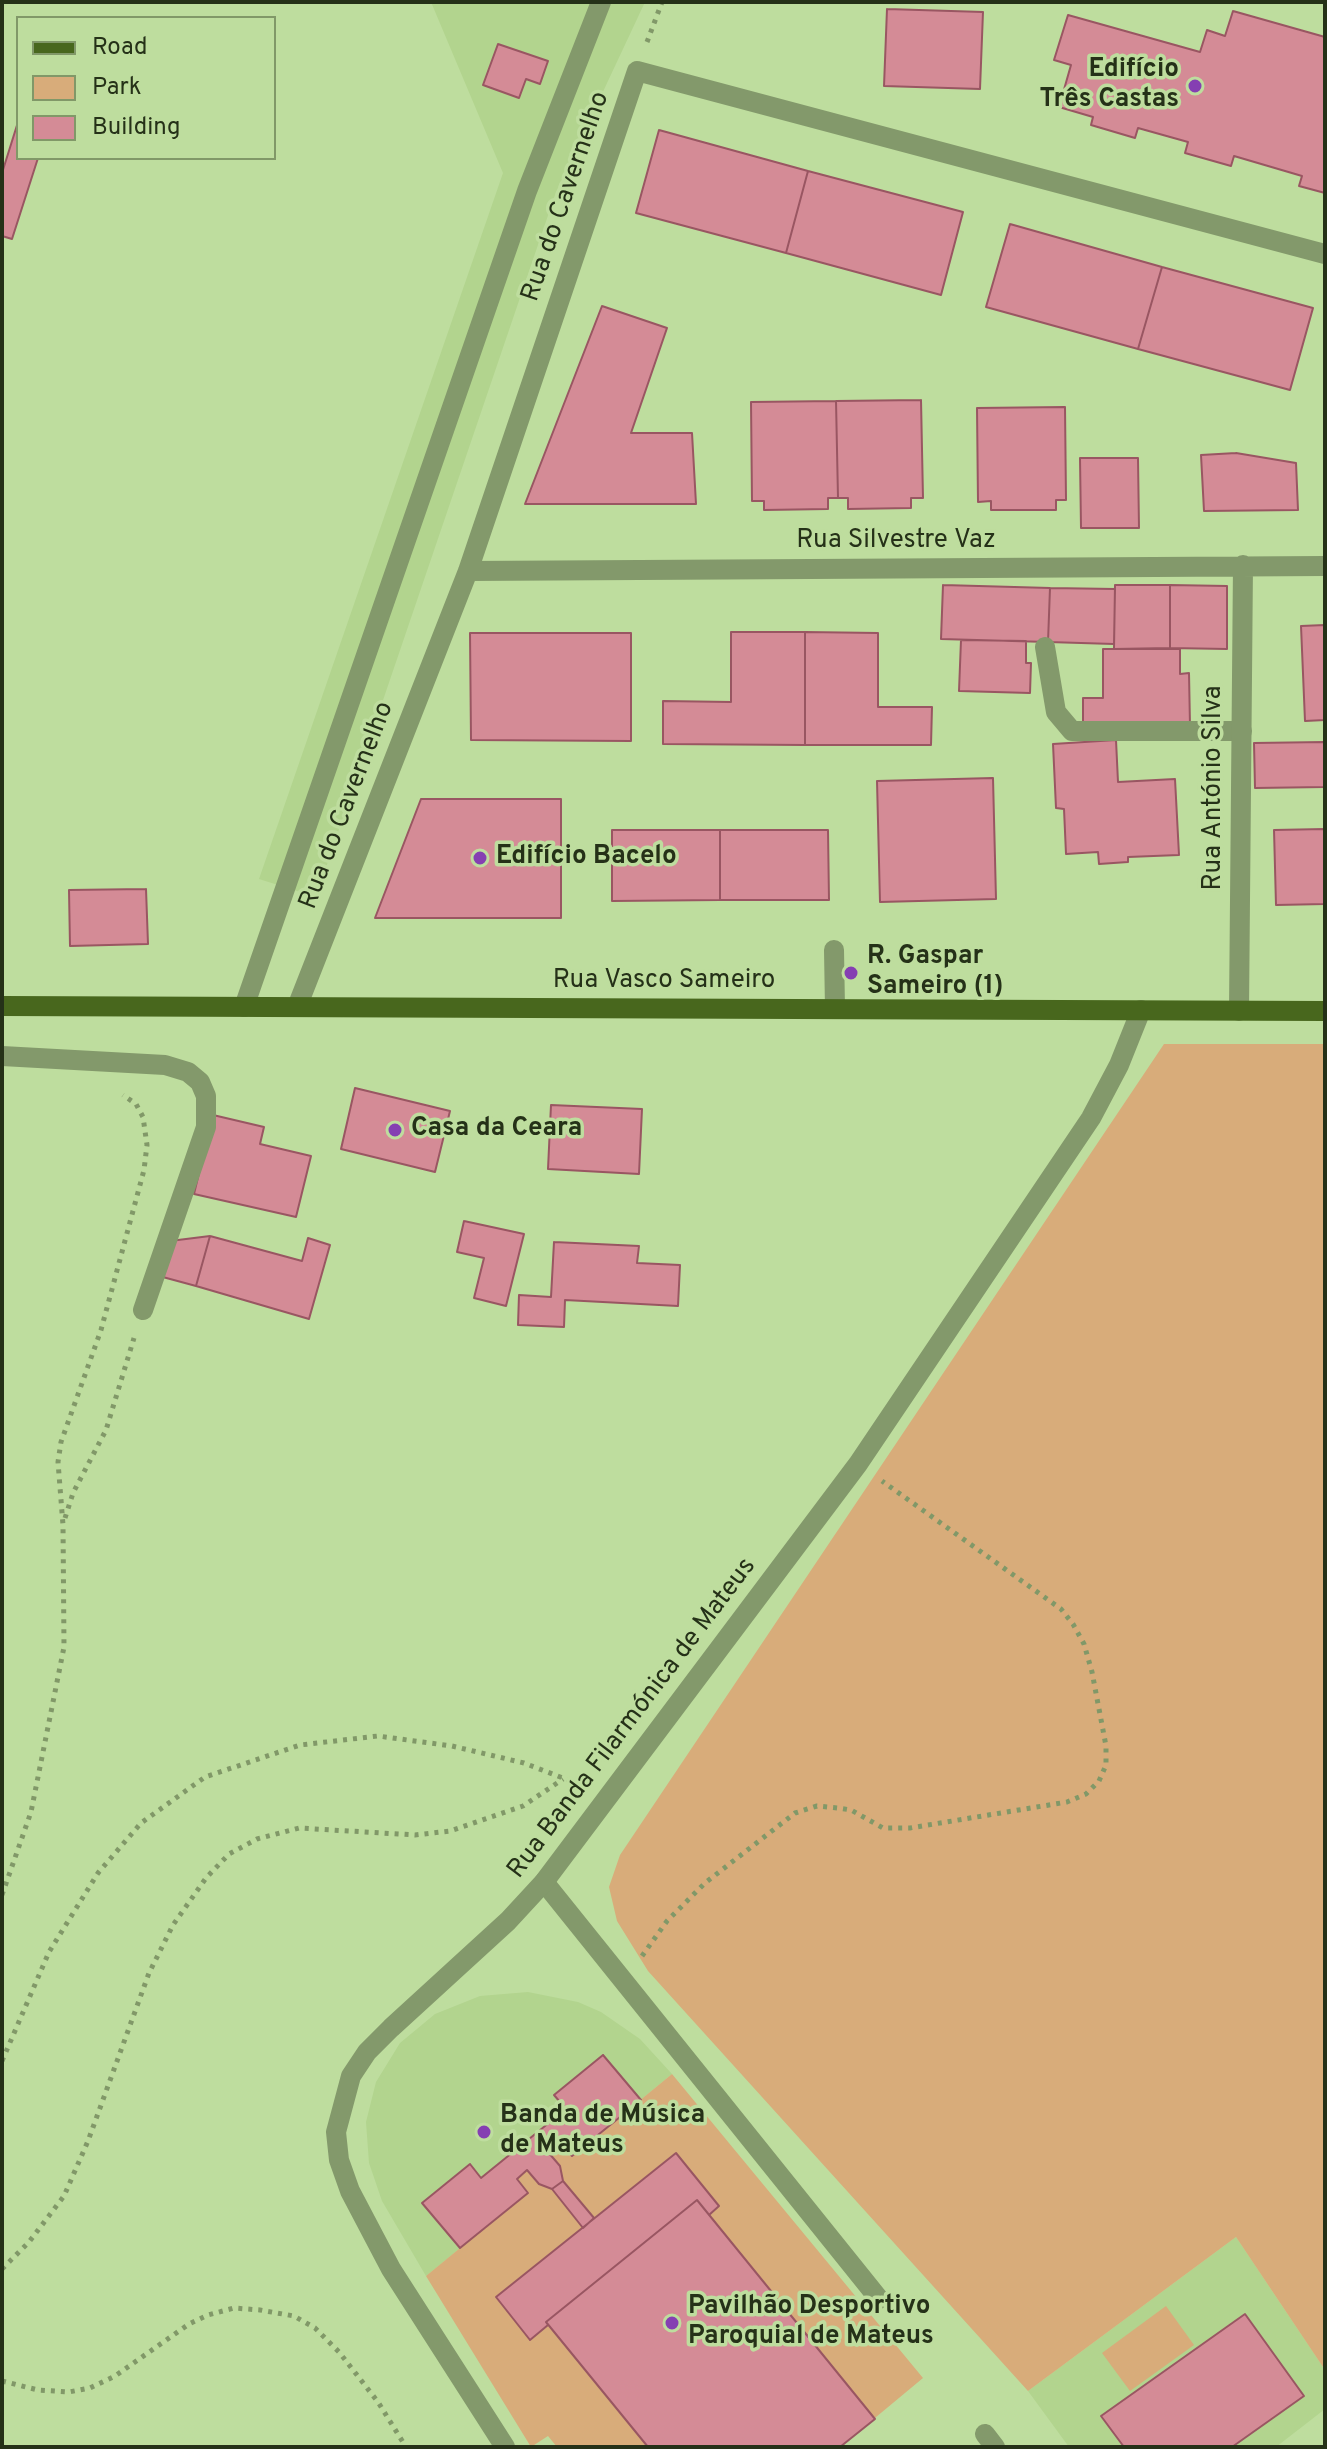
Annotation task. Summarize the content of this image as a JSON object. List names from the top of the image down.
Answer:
{
  "streets": {
    "main road": ["Rua Vasco Sameiro"],
    "street": [
      "Rua do Cavernelho",
      "Rua Silvestre Vaz",
      "Rua António Silva",
      "Rua Banda Filarmónica de Mateus"
    ]
  },
  "crossings": [
    ["Rua do Cavernelho", "Rua Silvestre Vaz"],
    ["Rua do Cavernelho", "Rua Vasco Sameiro"],
    ["Rua Silvestre Vaz", "Rua António Silva"],
    ["Rua António Silva", "Rua Vasco Sameiro"],
    ["Rua Vasco Sameiro", "Rua Banda Filarmónica de Mateus"]
  ],
  "places": [
    "Edifício Três Castas",
    "Edifício Bacelo",
    "R. Gaspar Sameiro (1)",
    "Casa da Ceara",
    "Banda de Música de Mateus",
    "Pavilhão Desportivo Paroquial de Mateus"
  ],
  "legend": ["Road", "Park", "Building"]
}
